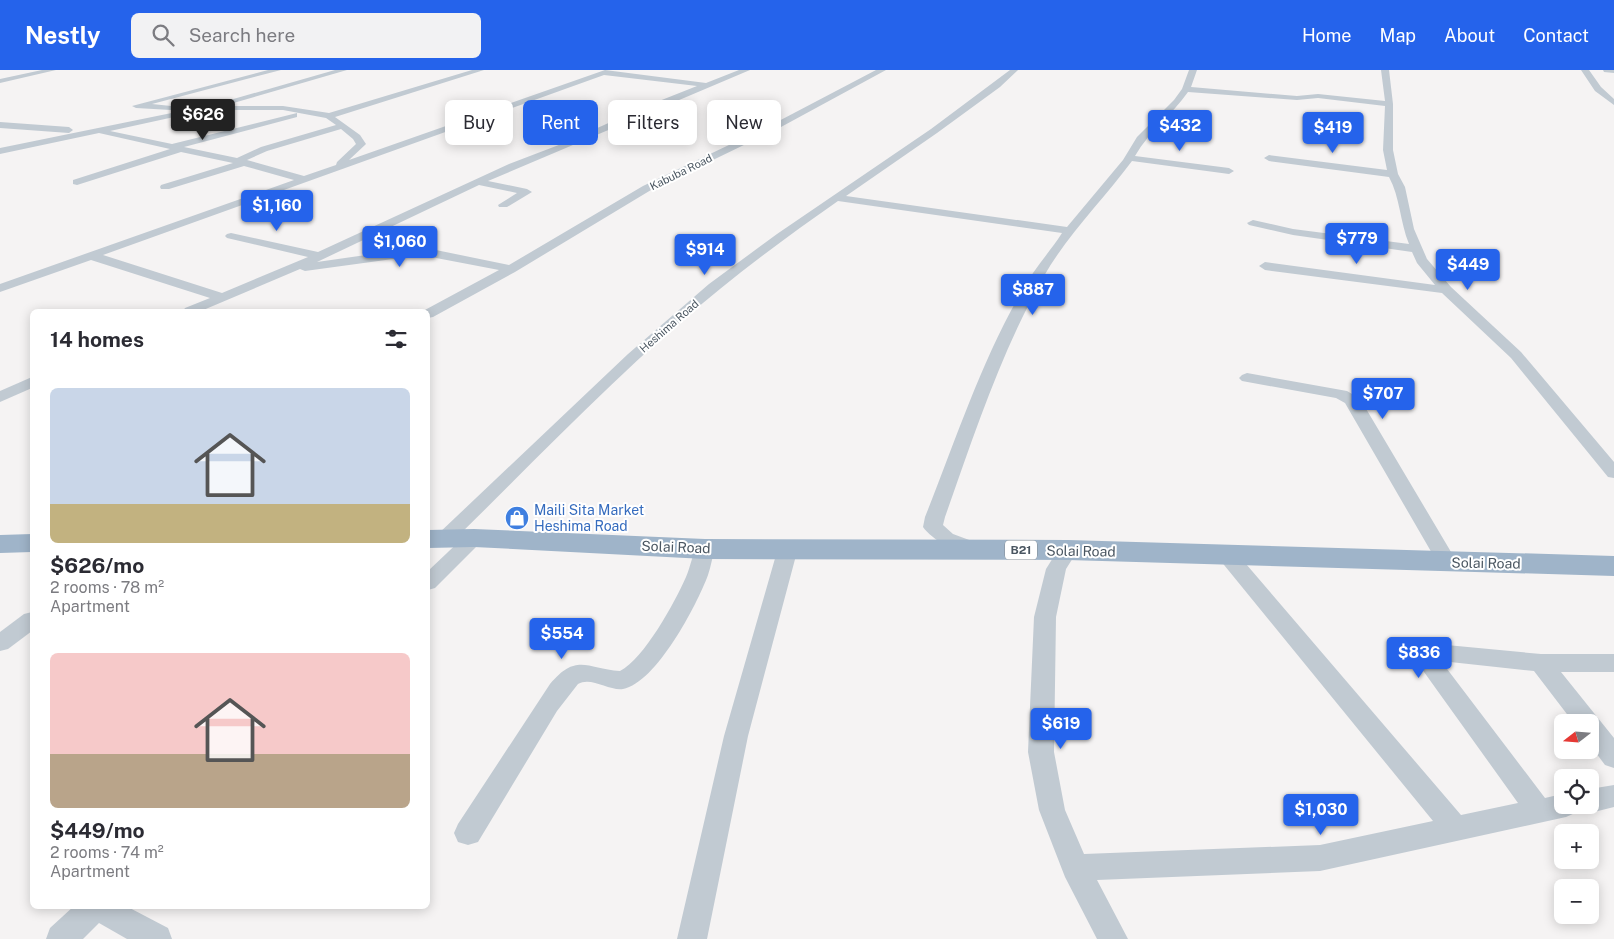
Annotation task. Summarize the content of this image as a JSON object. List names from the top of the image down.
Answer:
{
  "streets": {
    "highway": ["Solai Road", "B21"],
    "street": ["Kabuba Road", "Heshima Road"]
  },
  "crossings": [
    ["Heshima Road", "Solai Road"]
  ],
  "places": {
    "shop": ["Maili Sita Market Heshima Road"]
  },
  "north": "left",
  "page": {
    "header": "Nestly",
    "search": "Search here",
    "nav": [
      "Home",
      "Map",
      "About",
      "Contact"
    ],
    "price": [
      "$626",
      "$432",
      "$419",
      "$1,160",
      "$779",
      "$1,060",
      "$914",
      "$449",
      "$887",
      "$707",
      "$554",
      "$836",
      "$619",
      "$1,030"
    ],
    "chip": [
      "Buy",
      "Rent",
      "Filters",
      "New"
    ],
    "heading": "14 homes",
    "list": [
      {
        "name": "$626/mo",
        "note": "2 rooms · 78 m² · Apartment"
      },
      {
        "name": "$449/mo",
        "note": "2 rooms · 74 m² · Apartment"
      }
    ],
    "map_buttons": ["+", "−"]
  }
}
